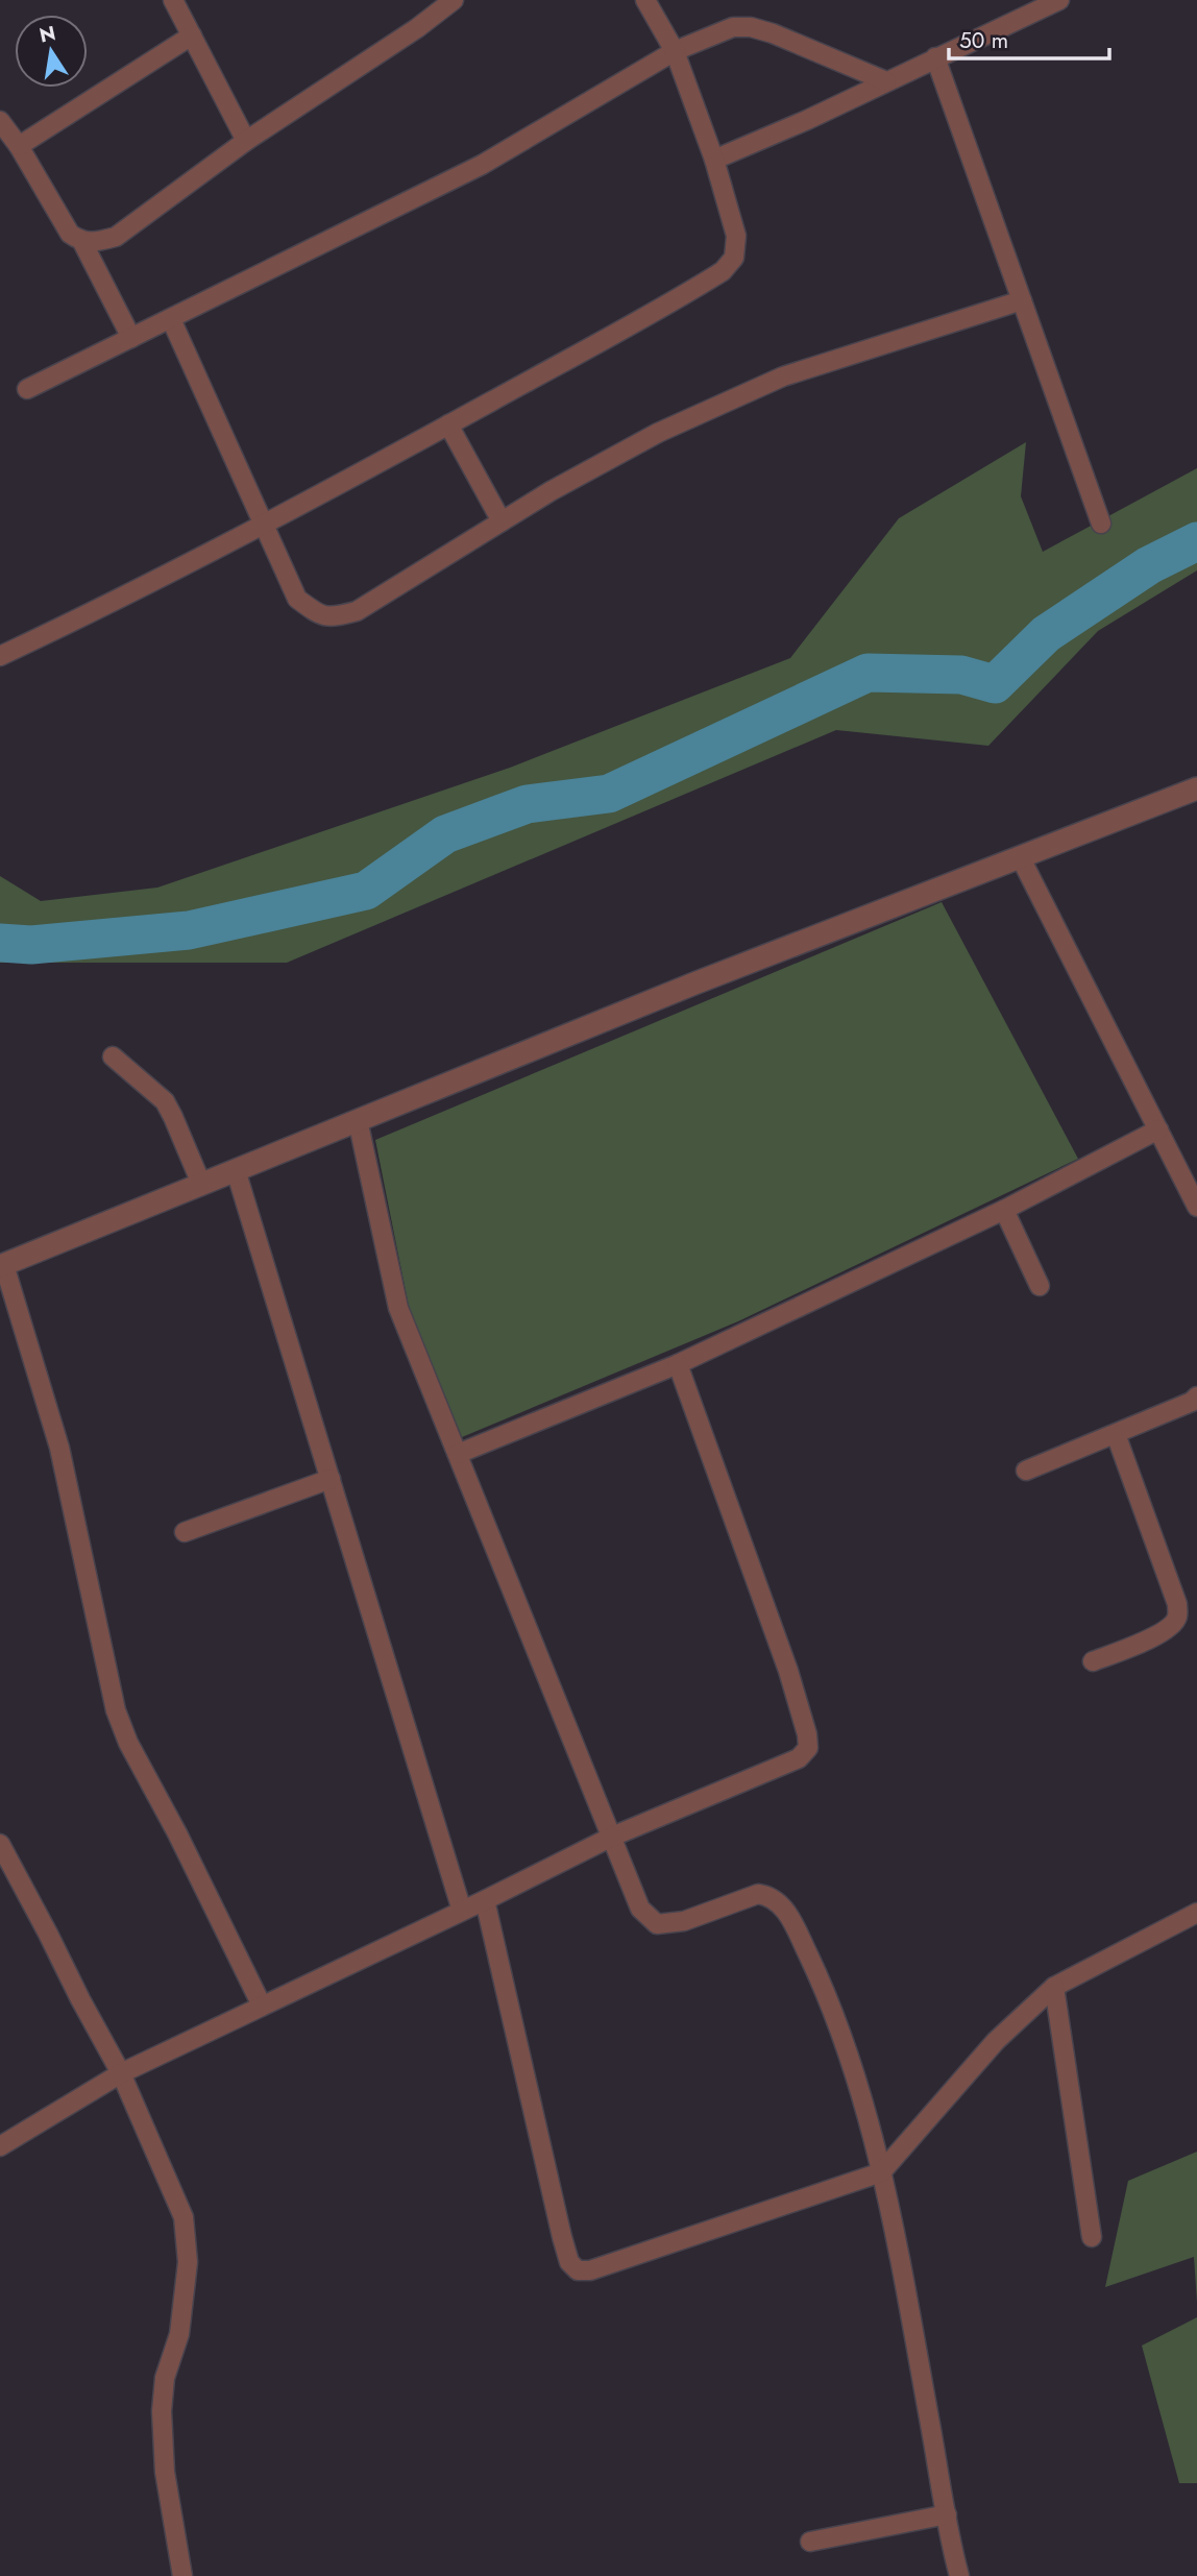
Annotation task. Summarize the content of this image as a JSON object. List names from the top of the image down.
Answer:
{
  "scale_bar": "50 m",
  "north": "top"
}
